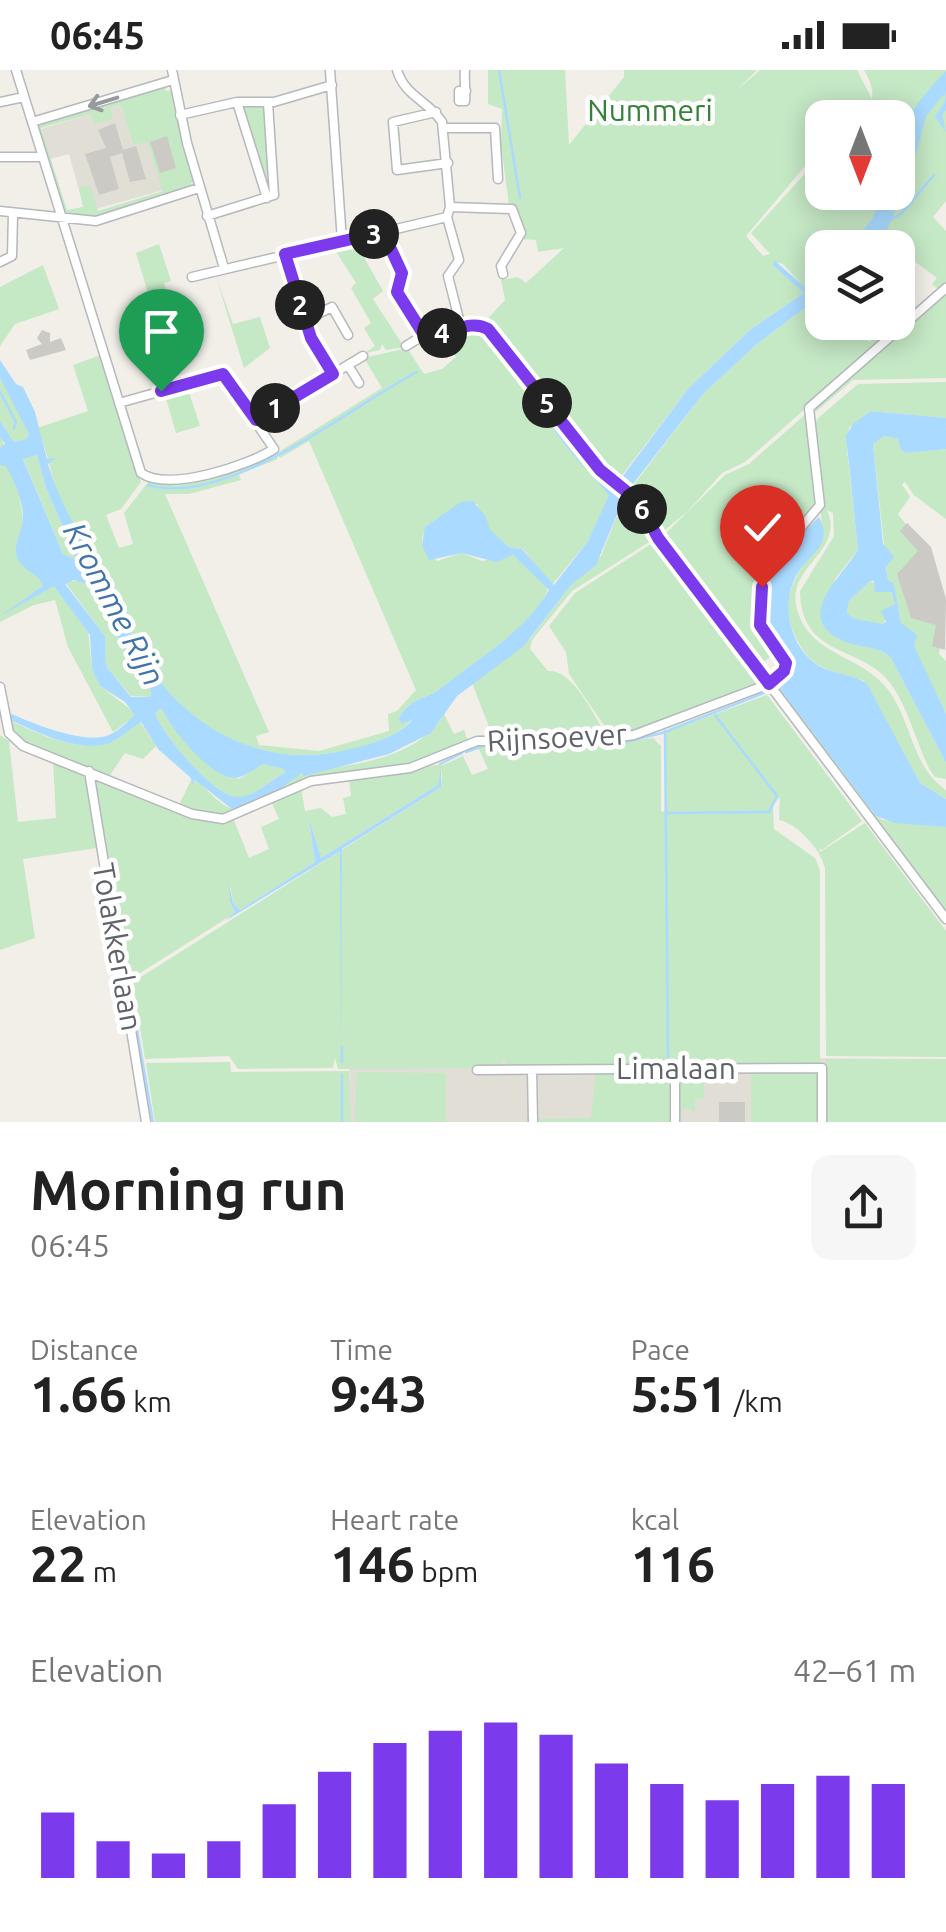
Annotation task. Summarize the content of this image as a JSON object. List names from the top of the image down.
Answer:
{
  "streets": {
    "street": ["Rijnsoever", "Tolakkerlaan", "Limalaan"]
  },
  "crossings": [
    ["Rijnsoever", "Tolakkerlaan"]
  ],
  "water": ["Kromme Rijn"],
  "parks": ["Nummeri"],
  "north": "bottom",
  "page": {
    "status": "06:45",
    "pins": [
      "3",
      "2",
      "4",
      "5",
      "1",
      "6"
    ],
    "heading": ["Morning run", "06:45"],
    "stats": [
      ["Distance", "1.66 km"],
      ["Time", "9:43"],
      ["Pace", "5:51 /km"],
      ["Elevation", "22 m"],
      ["Heart rate", "146 bpm"],
      ["kcal", "116"]
    ],
    "chart": ["Elevation", "42–61 m"]
  }
}
